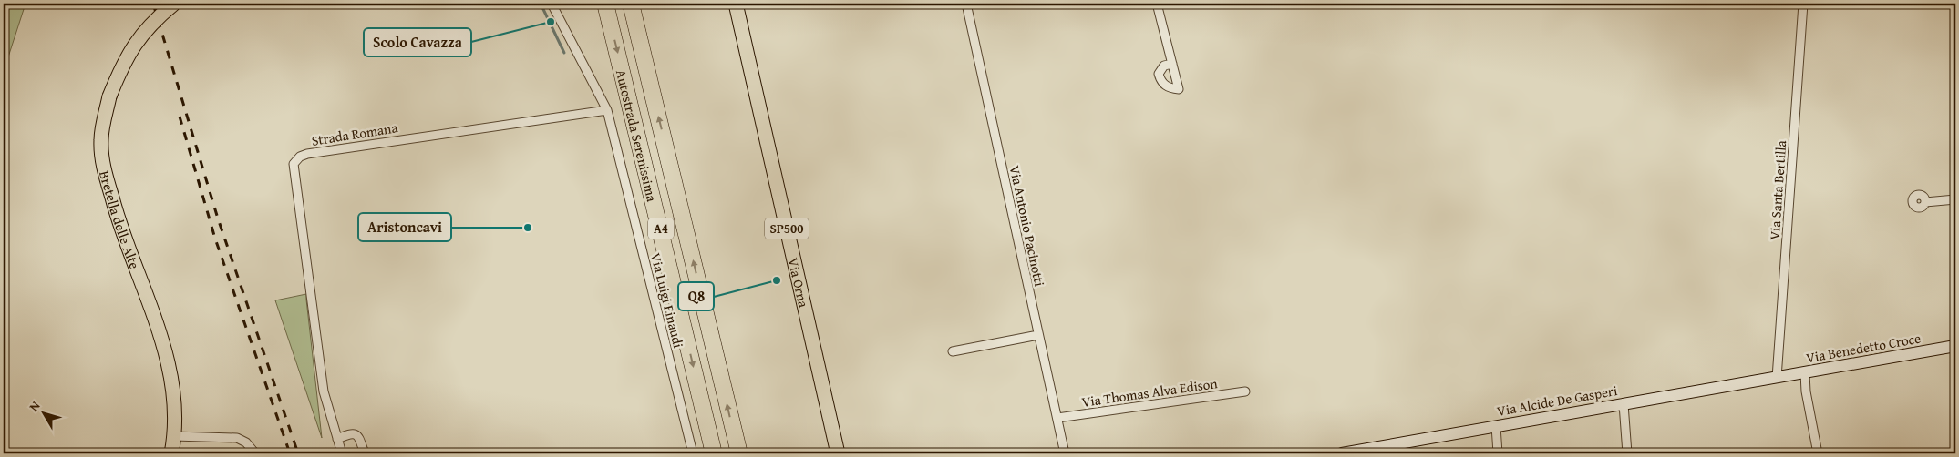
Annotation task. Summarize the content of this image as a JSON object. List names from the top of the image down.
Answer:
{
  "streets": {
    "highway": ["Autostrada Serenissima", "A4"],
    "main road": [
      "Bretella delle Alte",
      "SP500",
      "Via Orna",
      "Via Benedetto Croce",
      "Via Alcide De Gasperi"
    ],
    "street": [
      "Strada Romana",
      "Via Santa Bertilla",
      "Via Antonio Pacinotti",
      "Via Luigi Einaudi",
      "Via Thomas Alva Edison"
    ]
  },
  "crossings": [
    ["Strada Romana", "Via Luigi Einaudi"],
    ["Via Santa Bertilla", "Via Benedetto Croce"],
    ["Via Santa Bertilla", "Via Alcide De Gasperi"],
    ["Via Antonio Pacinotti", "Via Thomas Alva Edison"],
    ["Via Benedetto Croce", "Via Alcide De Gasperi"]
  ],
  "places": ["Scolo Cavazza", "Aristoncavi", "Q8"],
  "north": "top left"
}
